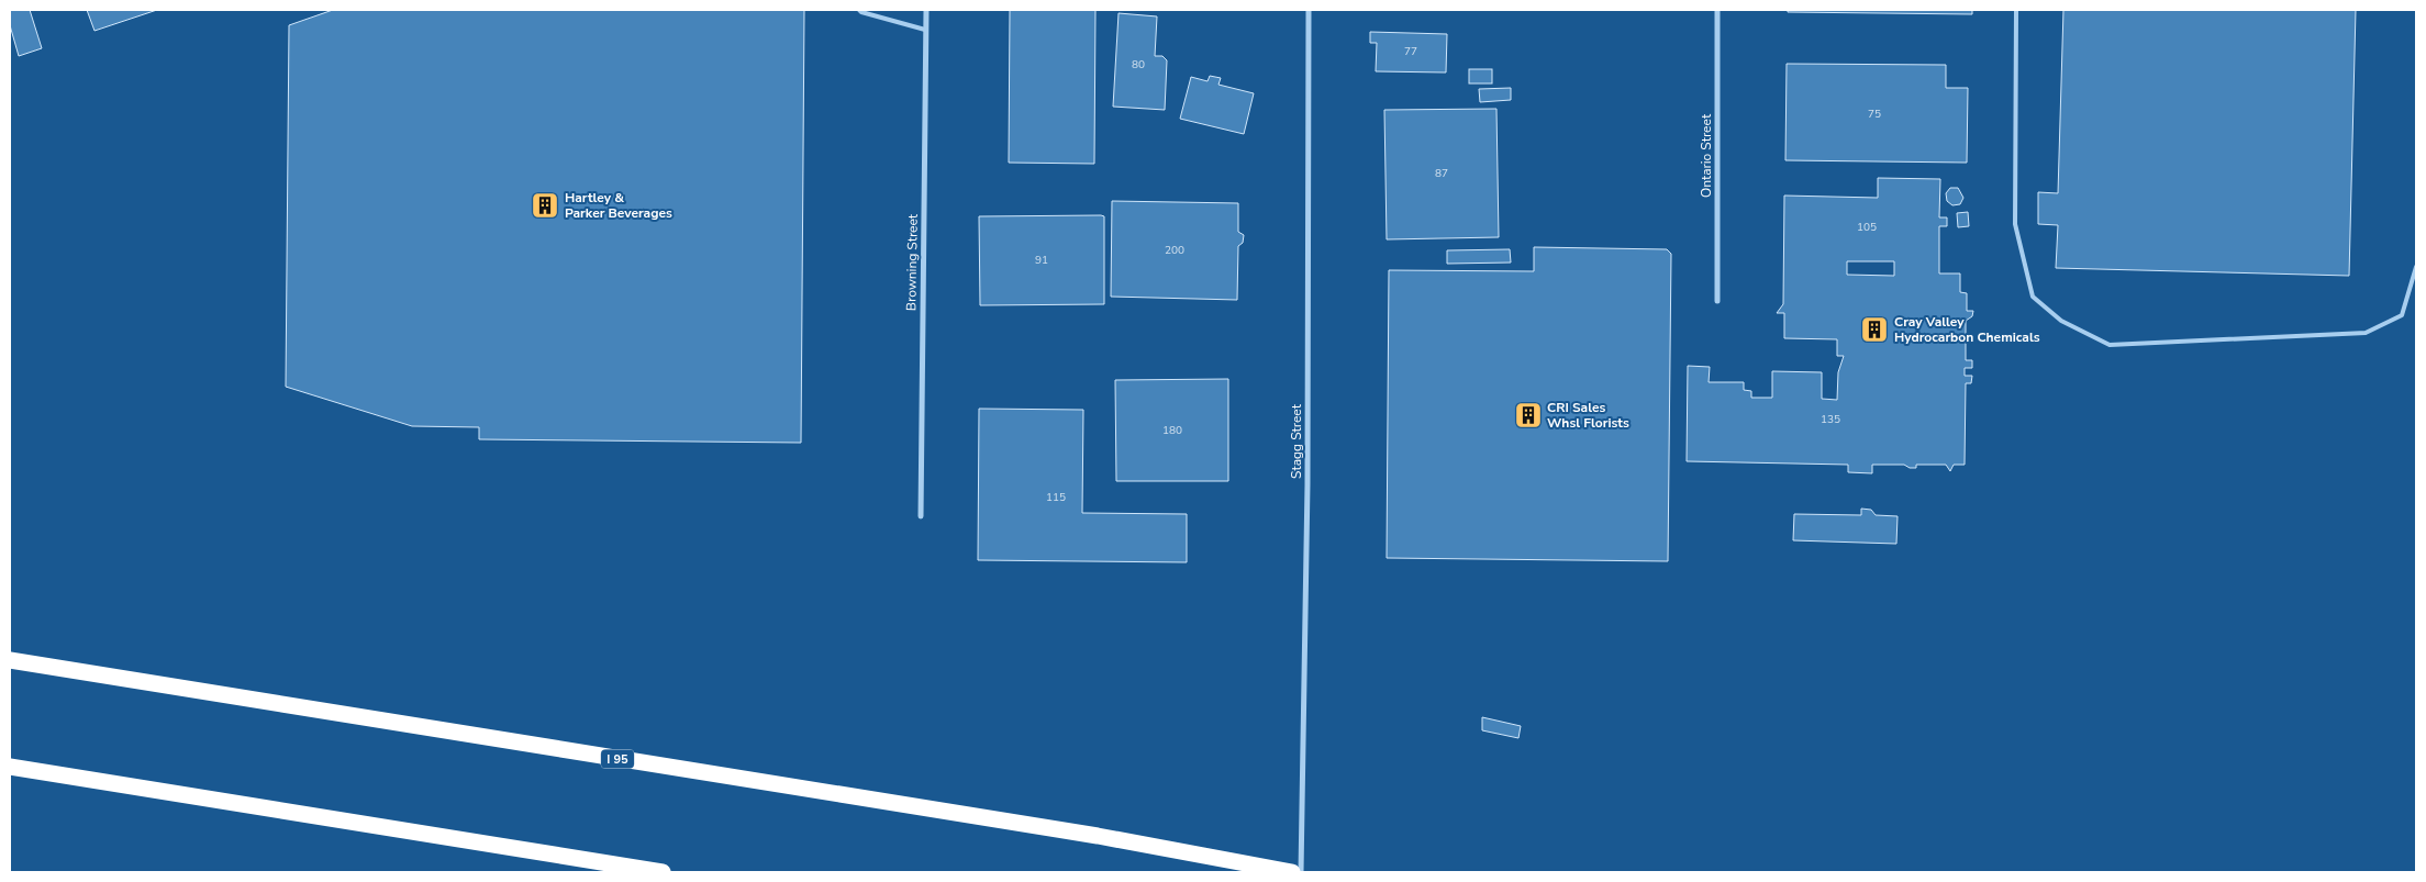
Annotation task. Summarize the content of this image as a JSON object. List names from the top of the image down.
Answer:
{
  "streets": {
    "highway": ["I 95"],
    "street": ["Ontario Street", "Browning Street", "Stagg Street"]
  },
  "places": {
    "building": ["Hartley & Parker Beverages", "Cray Valley Hydrocarbon Chemicals", "CRI Sales Whsl Florists"]
  },
  "house_numbers": [
    "77",
    "80",
    "75",
    "87",
    "105",
    "200",
    "91",
    "135",
    "180",
    "115"
  ]
}
